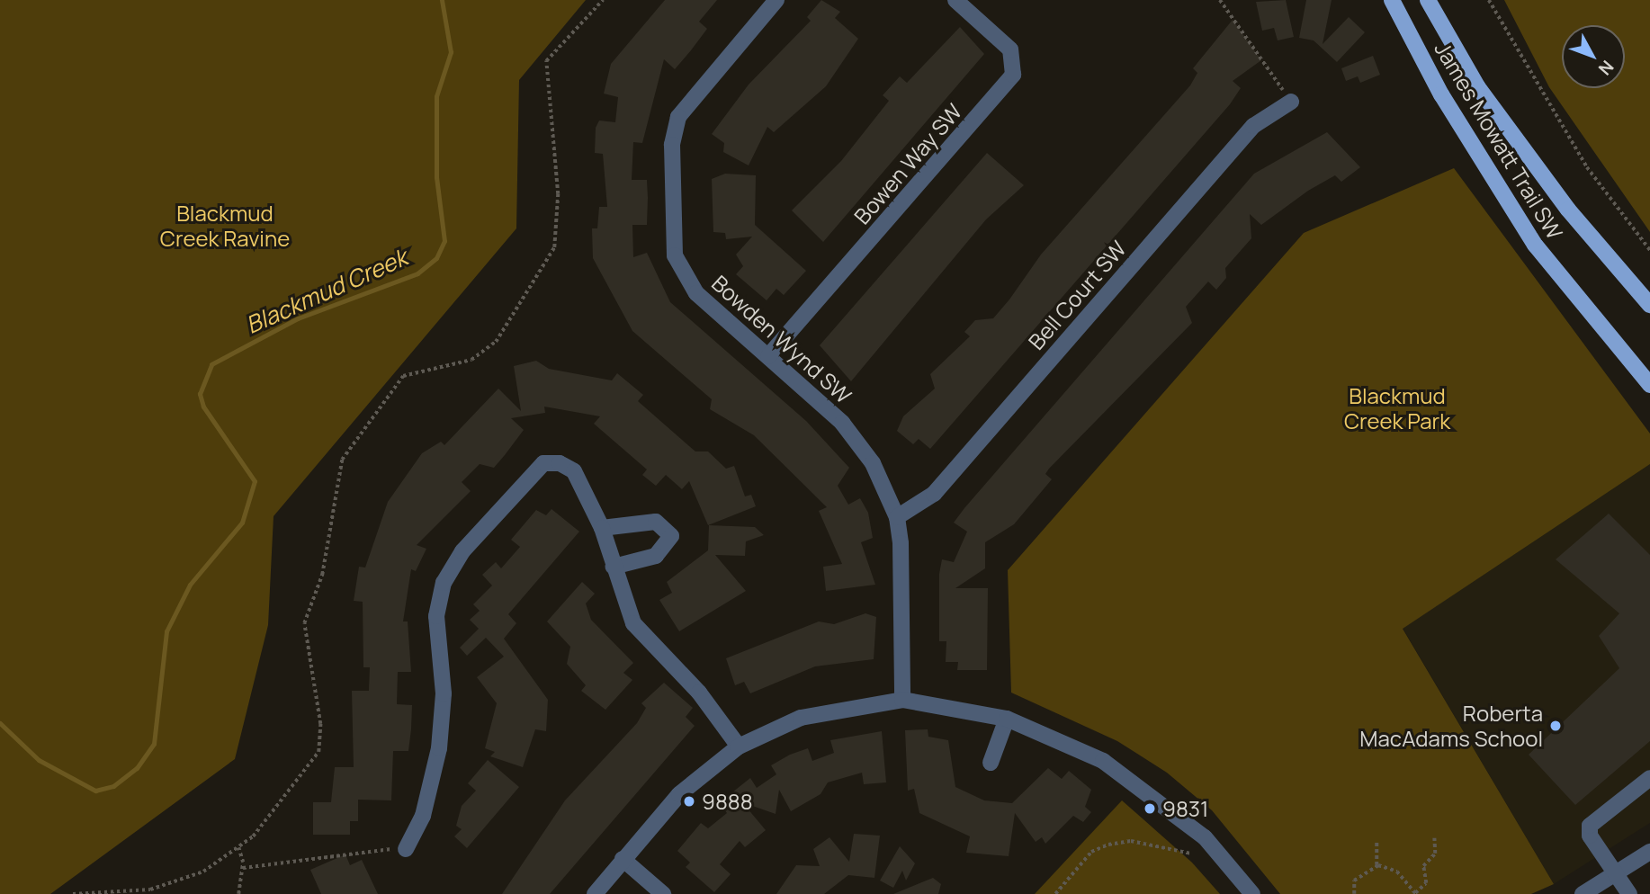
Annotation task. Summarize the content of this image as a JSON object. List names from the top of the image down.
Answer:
{
  "streets": {
    "main road": ["James Mowatt Trail SW"],
    "street": ["Bowen Way SW", "Bell Court SW", "Bowden Wynd SW"]
  },
  "crossings": [
    ["Bowen Way SW", "Bowden Wynd SW"],
    ["Bell Court SW", "Bowden Wynd SW"]
  ],
  "water": ["Blackmud Creek"],
  "parks": ["Blackmud Creek Ravine", "Blackmud Creek Park"],
  "places": ["Roberta MacAdams School", "9888", "9831"],
  "north": "bottom right"
}
